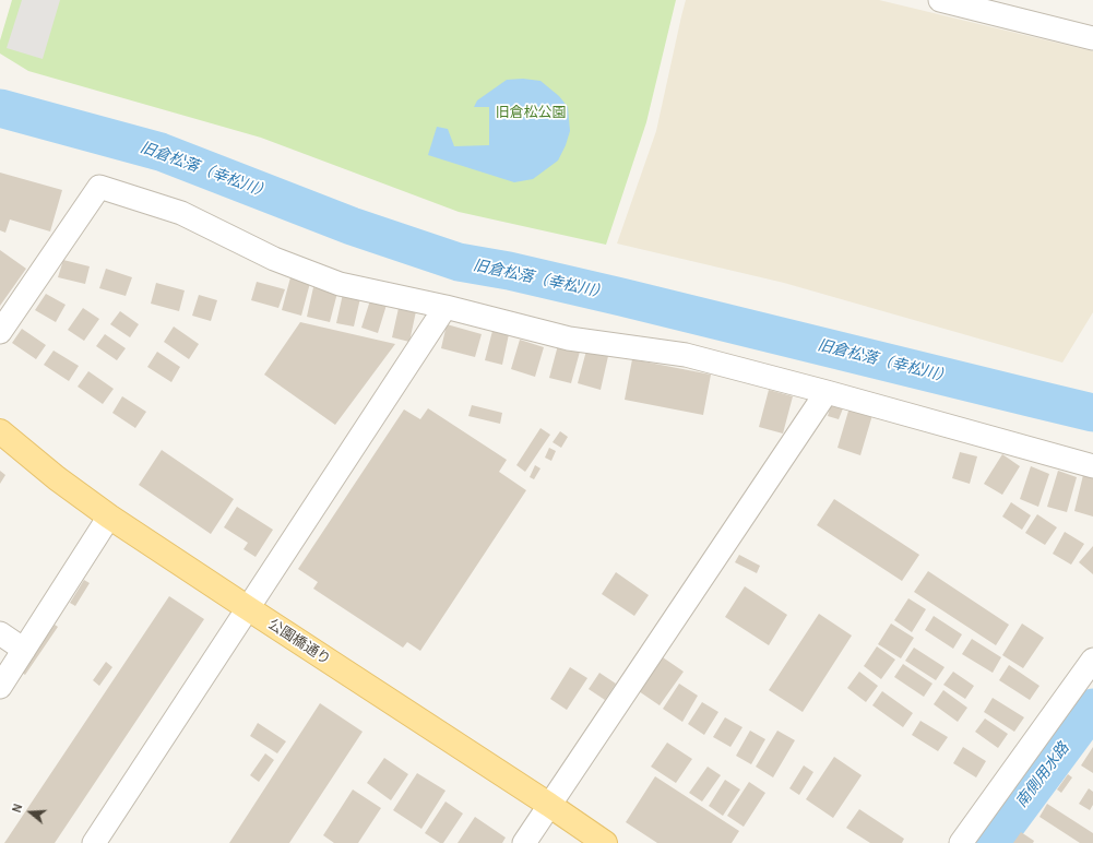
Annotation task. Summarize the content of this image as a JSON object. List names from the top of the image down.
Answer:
{
  "streets": {
    "main road": ["公園橋通り"]
  },
  "water": ["旧倉松落（幸松川）", "南側用水路"],
  "parks": ["旧倉松公園"],
  "north": "left"
}
